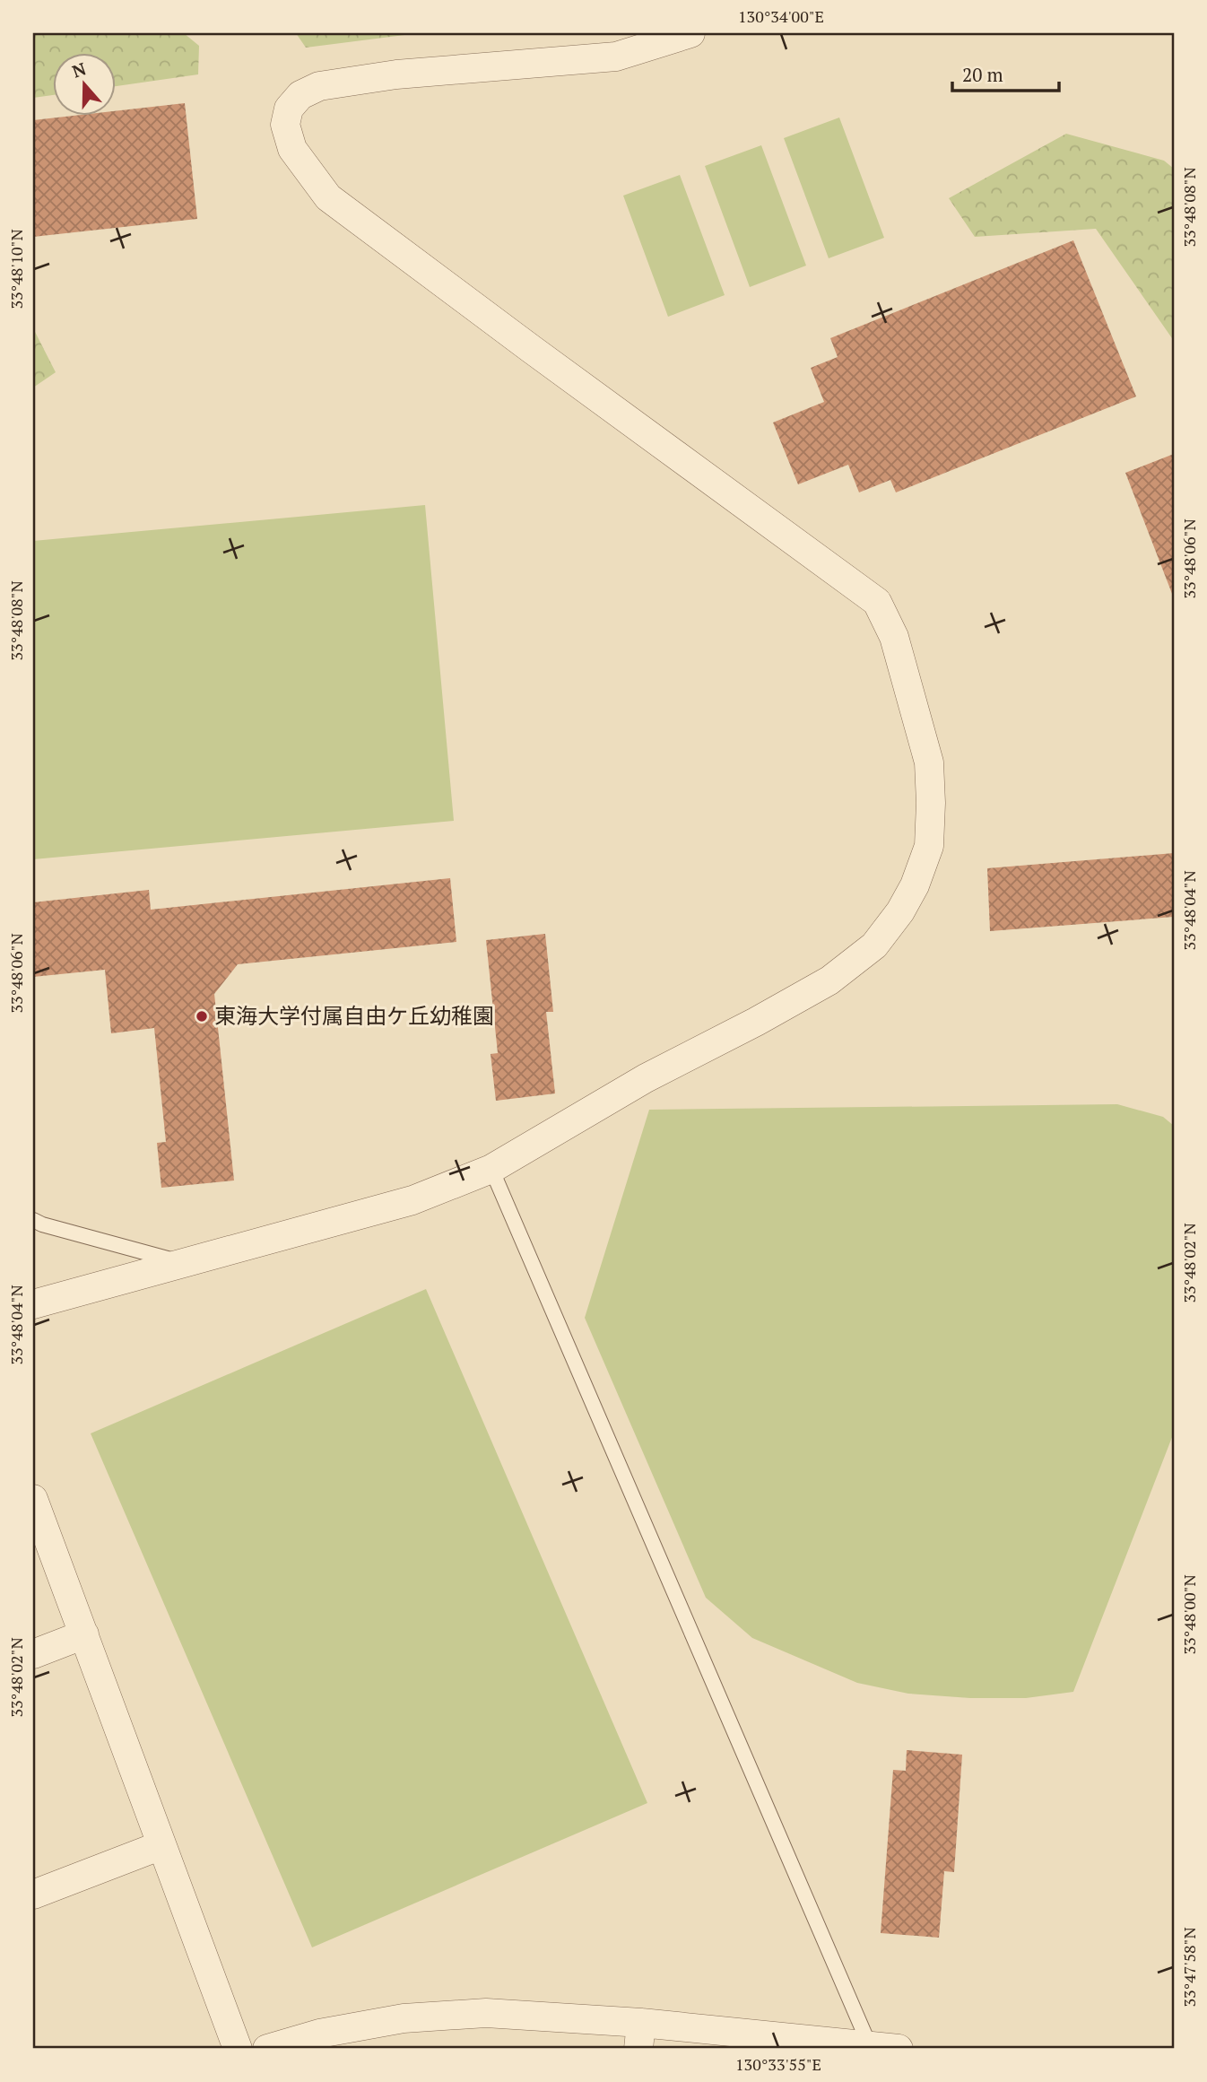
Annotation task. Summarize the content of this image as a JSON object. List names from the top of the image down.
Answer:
{
  "places": ["東海大学付属自由ケ丘幼稚園"],
  "scale_bar": "20 m",
  "north": "top",
  "coordinates": [
    "130°34'00\"E",
    "33°48'08\"N",
    "33°48'10\"N",
    "33°48'06\"N",
    "33°48'04\"N",
    "33°48'02\"N",
    "33°48'00\"N",
    "33°47'58\"N",
    "130°33'55\"E"
  ]
}
